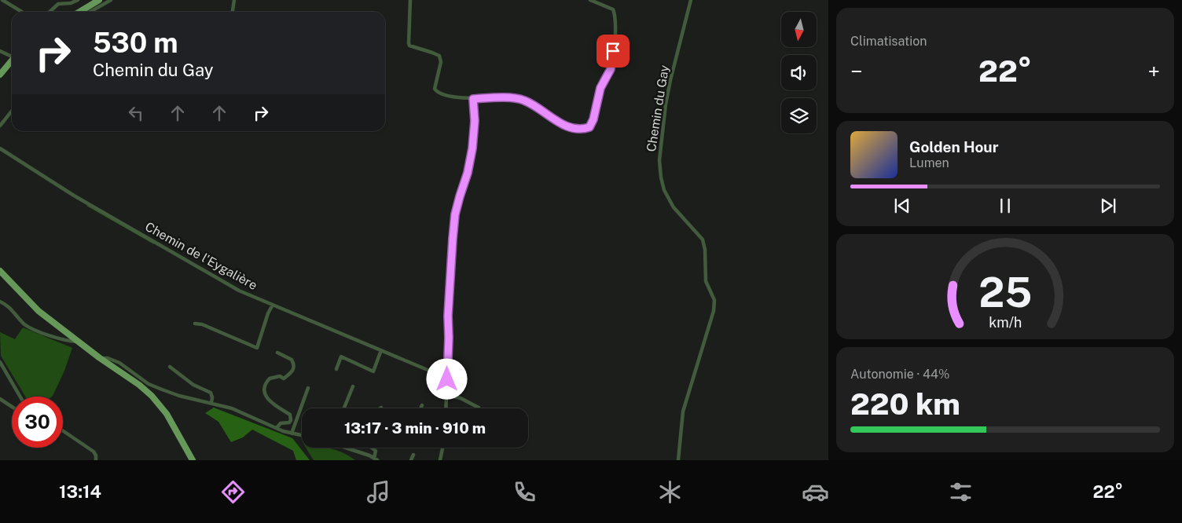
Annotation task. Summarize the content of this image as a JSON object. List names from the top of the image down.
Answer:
{
  "streets": {
    "street": ["Chemin du Gay", "Chemin de l'Eygalière"]
  },
  "north": "bottom",
  "page": {
    "tile": [
      "Climatisation",
      ["Autonomie · 44%", "220 km"]
    ],
    "turn": ["530 m", "Chemin du Gay"],
    "heat": ["−", "22°", "+"],
    "song": ["Golden Hour", "Lumen"],
    "limit": "30",
    "trip": "13:17 · 3 min · 910 m",
    "tabs": ["13:14", "22°"],
    "gauge": ["25", "km/h"]
  }
}
